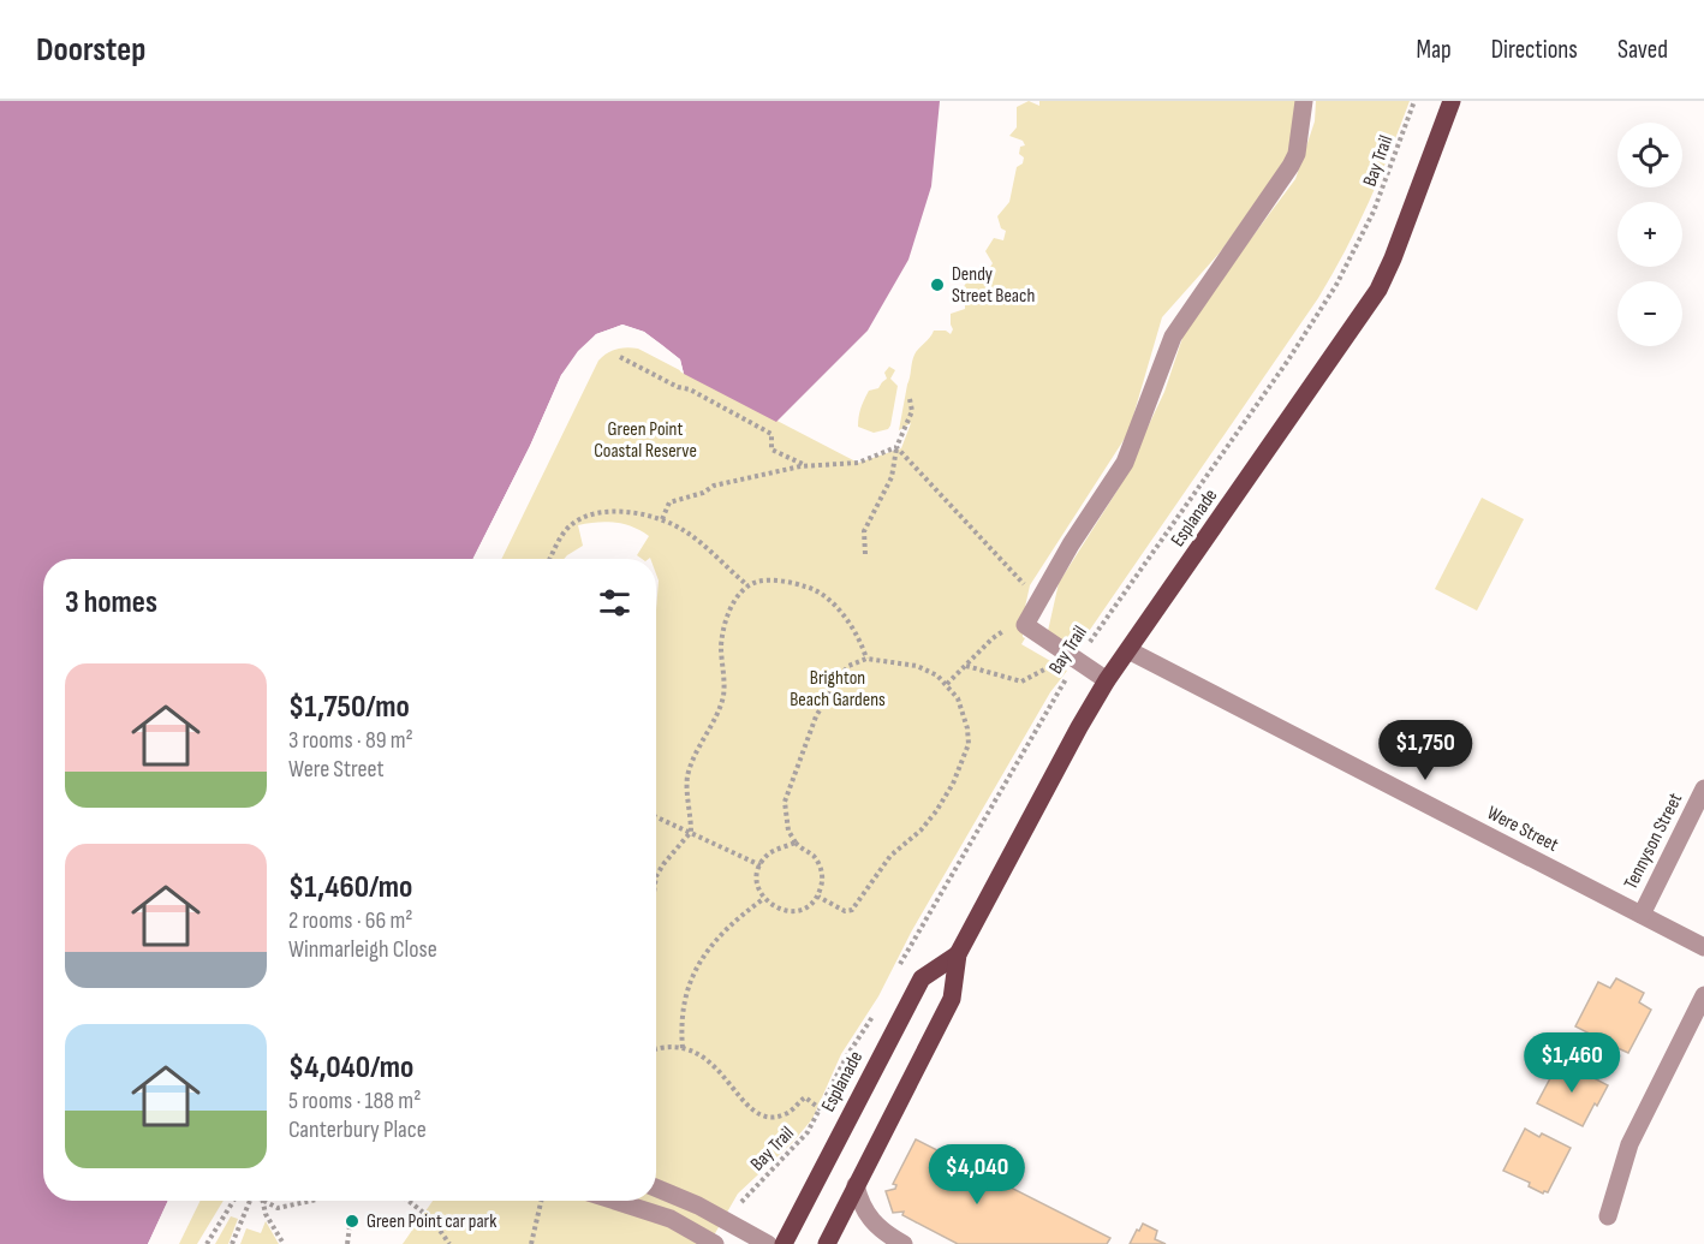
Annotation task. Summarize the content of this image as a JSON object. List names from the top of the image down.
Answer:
{
  "streets": {
    "main road": ["Esplanade"],
    "street": ["Were Street", "Tennyson Street"],
    "path": ["Bay Trail"]
  },
  "crossings": [
    ["Esplanade", "Were Street"],
    ["Were Street", "Tennyson Street"]
  ],
  "parks": ["Green Point Coastal Reserve", "Brighton Beach Gardens"],
  "places": ["Dendy Street Beach", "Green Point car park"],
  "page": {
    "header": "Doorstep",
    "nav": ["Map", "Directions", "Saved"],
    "map_buttons": ["+", "−"],
    "heading": "3 homes",
    "list": [
      {
        "name": "$1,750/mo",
        "note": "3 rooms · 89 m² · Were Street"
      },
      {
        "name": "$1,460/mo",
        "note": "2 rooms · 66 m² · Winmarleigh Close"
      },
      {
        "name": "$4,040/mo",
        "note": "5 rooms · 188 m² · Canterbury Place"
      }
    ],
    "price": ["$1,750", "$1,460", "$4,040"]
  }
}
